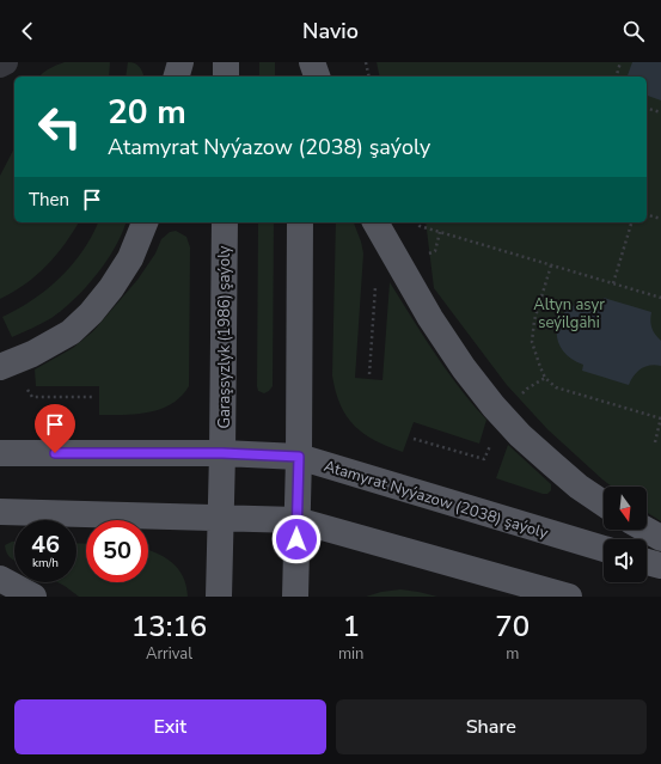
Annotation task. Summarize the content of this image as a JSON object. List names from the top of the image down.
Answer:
{
  "streets": {
    "main road": ["Garaşsyzlyk (1986) şaýoly", "Atamyrat Nyýazow (2038) şaýoly"]
  },
  "crossings": [
    ["Garaşsyzlyk (1986) şaýoly", "Atamyrat Nyýazow (2038) şaýoly"]
  ],
  "parks": ["Altyn asyr seýilgähi"],
  "north": "bottom",
  "page": {
    "header": "Navio",
    "turn": ["20 m", "Atamyrat Nyýazow (2038) şaýoly"],
    "then": "Then",
    "speed": "46 km/h",
    "limit": "50",
    "eta": [
      "13:16",
      "Arrival",
      "1",
      "min",
      "70",
      "m"
    ],
    "buttons": ["Exit", "Share"]
  }
}
